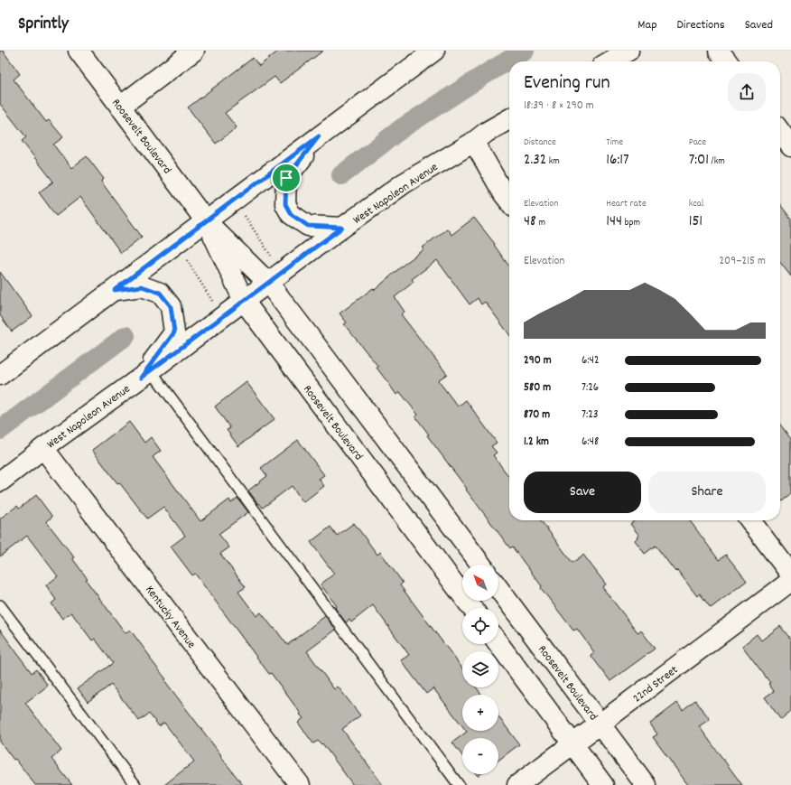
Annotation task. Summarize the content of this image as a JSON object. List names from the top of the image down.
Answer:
{
  "streets": {
    "street": [
      "Roosevelt Boulevard",
      "West Napoleon Avenue",
      "Kentucky Avenue",
      "22nd Street"
    ]
  },
  "crossings": [
    ["Roosevelt Boulevard", "West Napoleon Avenue"],
    ["Roosevelt Boulevard", "22nd Street"],
    ["West Napoleon Avenue", "Kentucky Avenue"]
  ],
  "north": "top left",
  "page": {
    "header": "Sprintly",
    "nav": ["Map", "Directions", "Saved"],
    "heading": ["Evening run", "18:39 · 8 × 290 m"],
    "stats": [
      ["Distance", "2.32 km"],
      ["Time", "16:17"],
      ["Pace", "7:01 /km"],
      ["Elevation", "48 m"],
      ["Heart rate", "144 bpm"],
      ["kcal", "151"]
    ],
    "chart": ["Elevation", "209–215 m"],
    "list": [
      {
        "name": "290 m",
        "note": "6:42"
      },
      {
        "name": "580 m",
        "note": "7:26"
      },
      {
        "name": "870 m",
        "note": "7:23"
      },
      {
        "name": "1.2 km",
        "note": "6:48"
      }
    ],
    "buttons": ["Save", "Share"],
    "map_buttons": ["+", "−"]
  }
}
